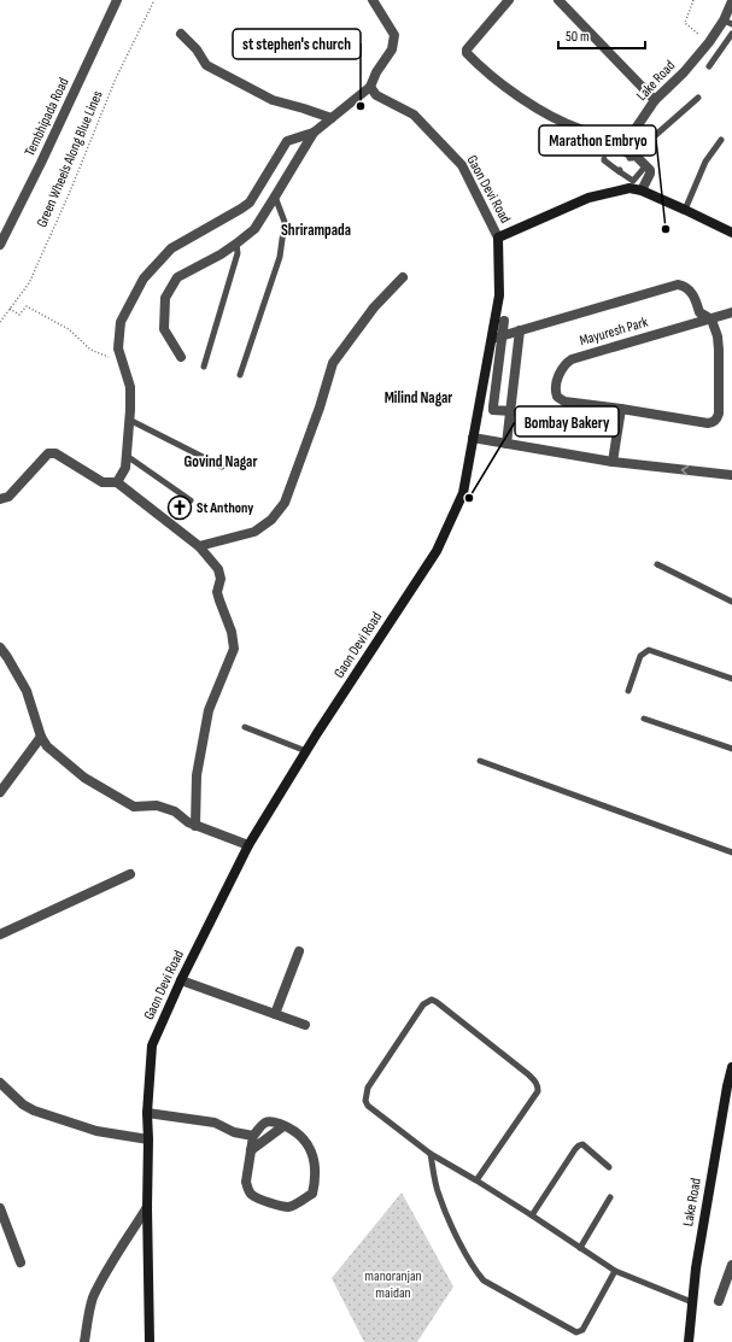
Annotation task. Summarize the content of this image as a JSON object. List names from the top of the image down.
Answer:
{
  "streets": {
    "street": [
      "Lake Road",
      "Tembhipada Road",
      "Gaon Devi Road",
      "Mayuresh Park"
    ],
    "path": ["Green Wheels Along Blue Lines"]
  },
  "districts": ["Shrirampada", "Milind Nagar", "Govind Nagar"],
  "parks": ["manoranjan maidan"],
  "places": {
    "other": ["st stephen's church", "Marathon Embryo", "Bombay Bakery"],
    "church": ["St Anthony"]
  },
  "scale_bar": "50 m"
}
